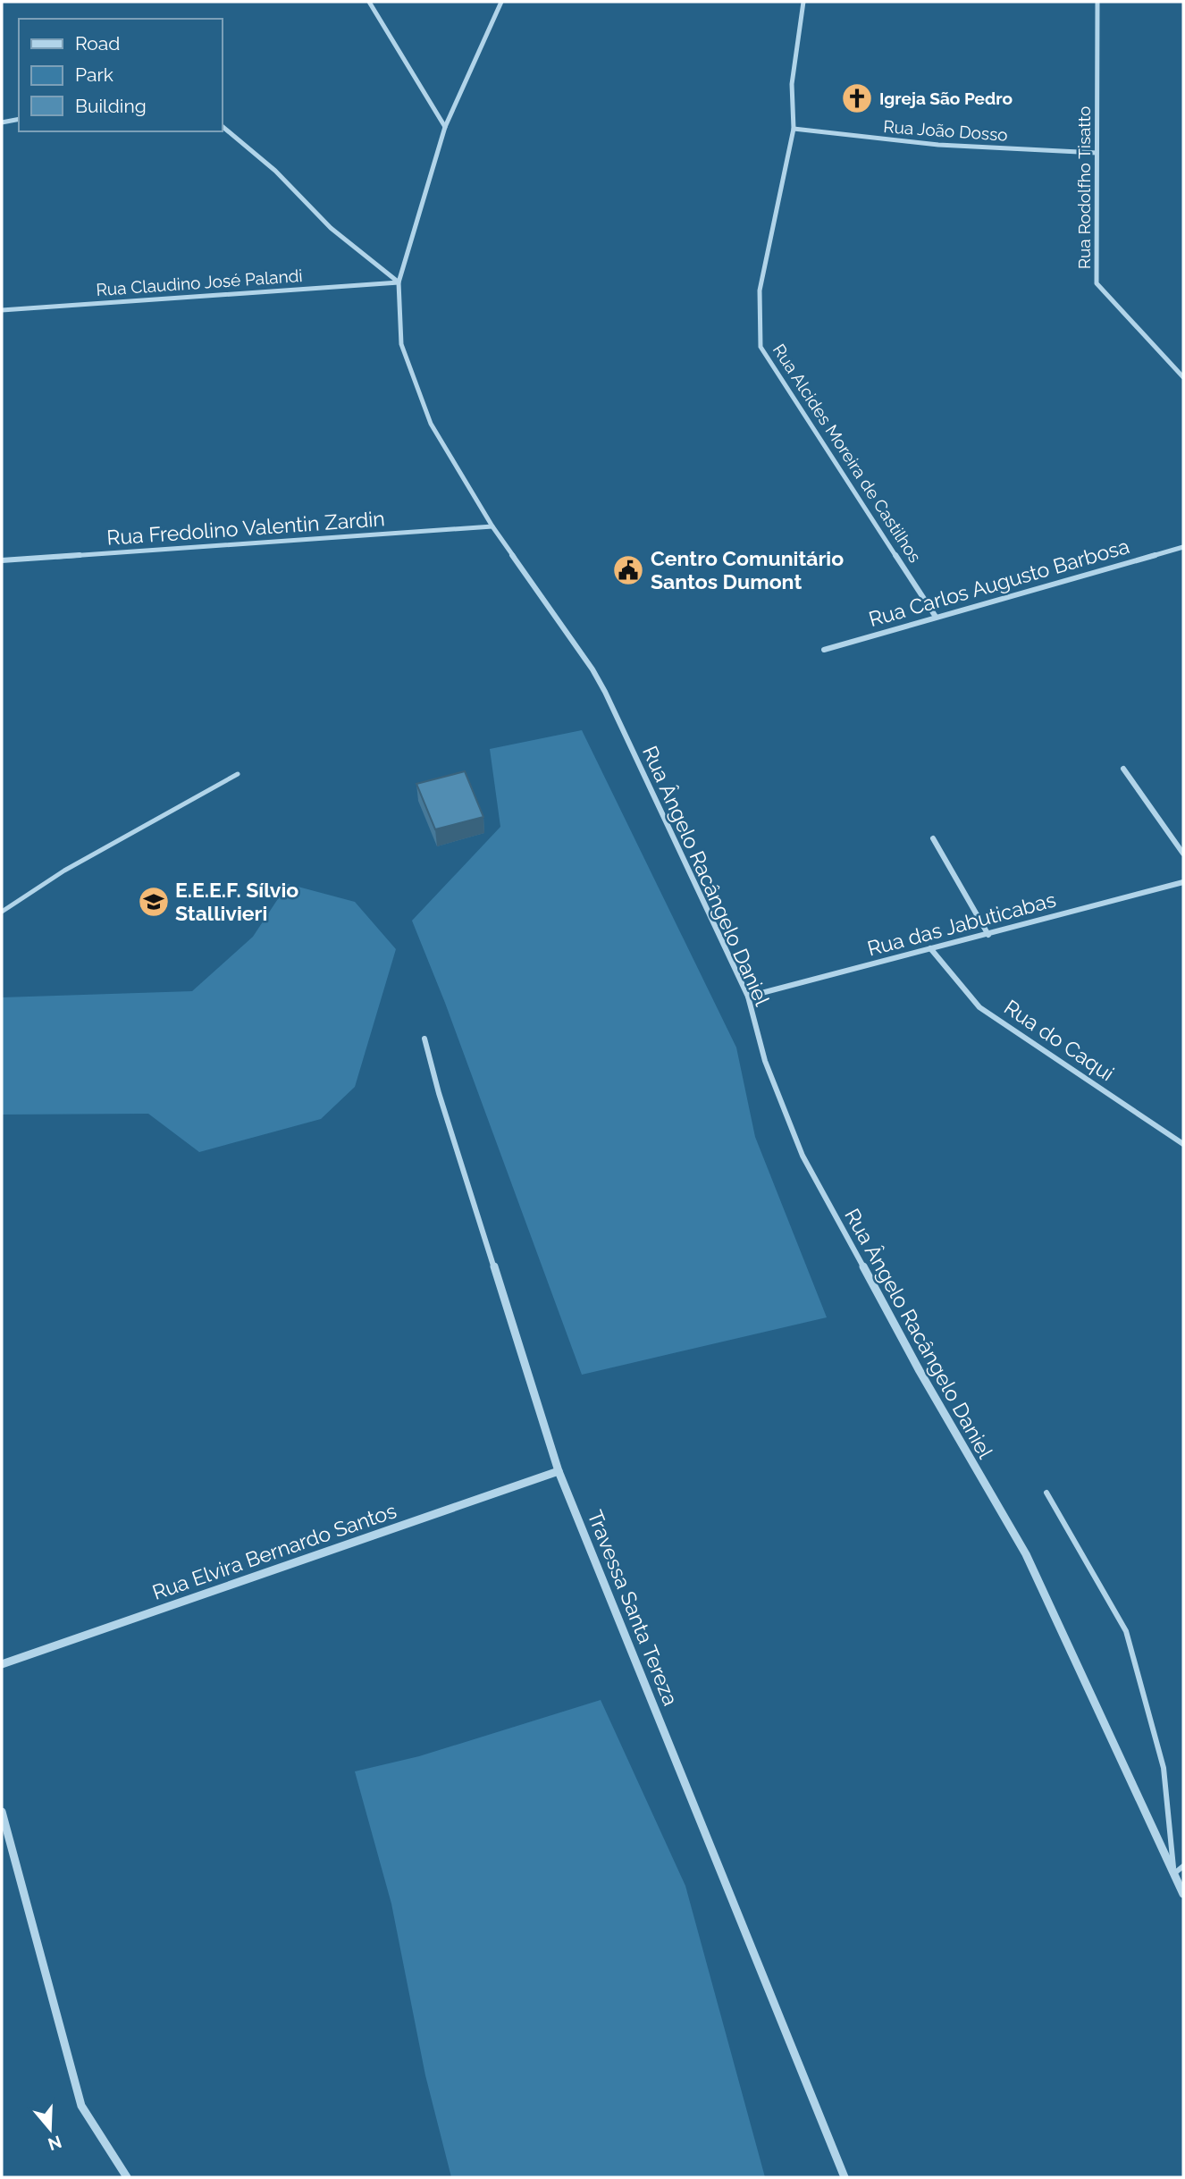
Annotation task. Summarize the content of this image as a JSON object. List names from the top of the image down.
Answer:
{
  "streets": {
    "street": [
      "Rua João Dosso",
      "Rua Rodolfho Tisatto",
      "Rua Claudino José Palandi",
      "Rua Alcides Moreira de Castilhos",
      "Rua Fredolino Valentin Zardin",
      "Rua Carlos Augusto Barbosa",
      "Rua Ângelo Racângelo Daniel",
      "Rua das Jabuticabas",
      "Rua do Caqui",
      "Rua Elvira Bernardo Santos",
      "Travessa Santa Tereza"
    ]
  },
  "crossings": [
    ["Rua João Dosso", "Rua Rodolfho Tisatto"],
    ["Rua João Dosso", "Rua Alcides Moreira de Castilhos"],
    ["Rua Claudino José Palandi", "Rua Ângelo Racângelo Daniel"],
    ["Rua Alcides Moreira de Castilhos", "Rua Carlos Augusto Barbosa"],
    ["Rua Fredolino Valentin Zardin", "Rua Ângelo Racângelo Daniel"],
    ["Rua Ângelo Racângelo Daniel", "Rua das Jabuticabas"],
    ["Rua das Jabuticabas", "Rua do Caqui"],
    ["Rua Elvira Bernardo Santos", "Travessa Santa Tereza"]
  ],
  "places": {
    "church": ["Igreja São Pedro"],
    "public building": ["Centro Comunitário Santos Dumont"],
    "school or university": ["E.E.E.F. Sílvio Stallivieri"]
  },
  "legend": ["Road", "Park", "Building"],
  "north": "bottom"
}
